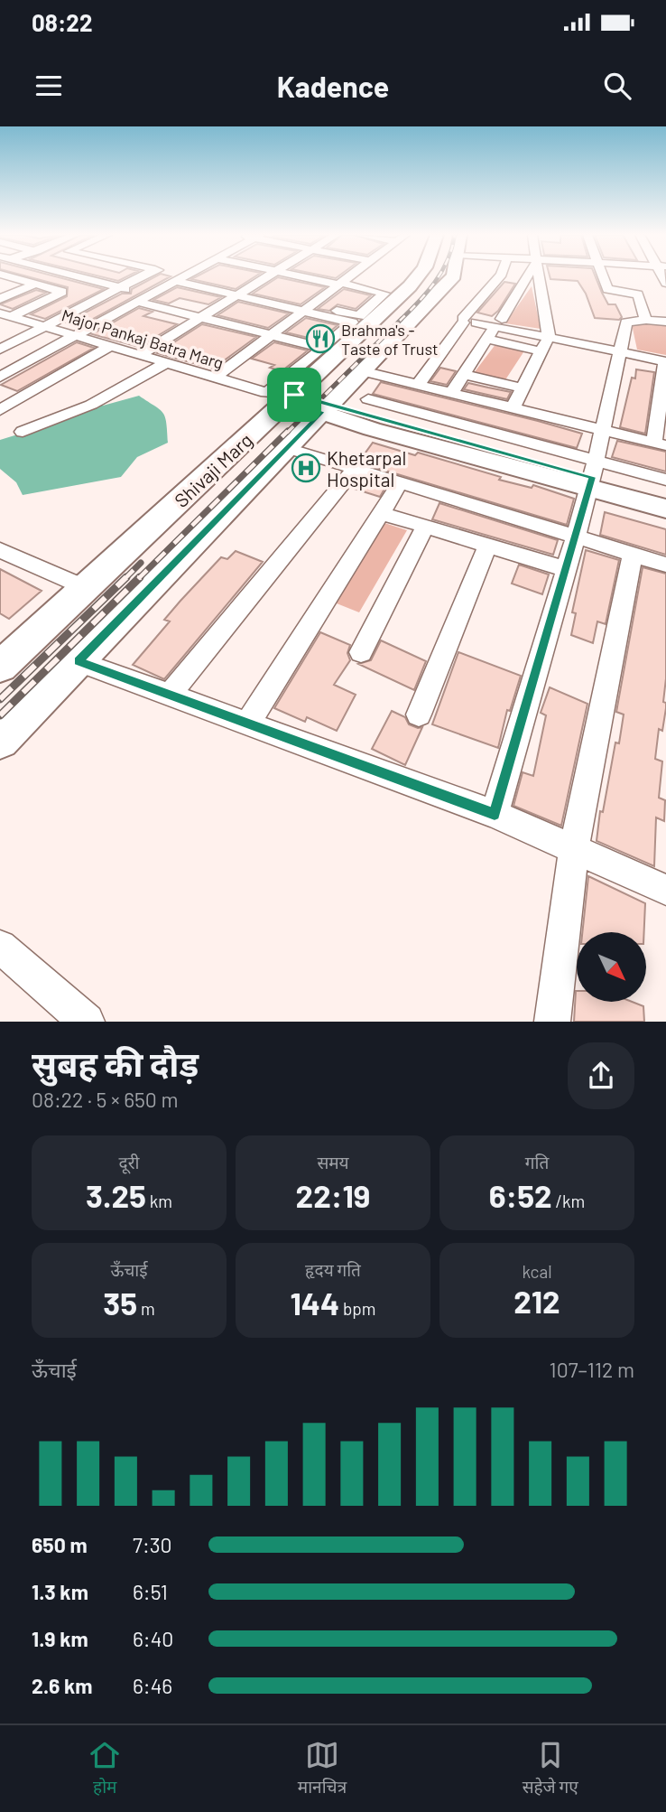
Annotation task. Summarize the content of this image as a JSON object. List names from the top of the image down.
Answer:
{
  "streets": {
    "main road": ["Shivaji Marg"],
    "street": ["Major Pankaj Batra Marg"]
  },
  "crossings": [
    ["Major Pankaj Batra Marg", "Shivaji Marg"]
  ],
  "places": {
    "restaurant": ["Brahma's - Taste of Trust"],
    "hospital": ["Khetarpal Hospital"]
  },
  "north": "bottom right",
  "page": {
    "status": "08:22",
    "header": "Kadence",
    "heading": ["सुबह की दौड़", "08:22 · 5 × 650 m"],
    "stats": [
      ["दूरी", "3.25 km"],
      ["समय", "22:19"],
      ["गति", "6:52 /km"],
      ["ऊँचाई", "35 m"],
      ["हृदय गति", "144 bpm"],
      ["kcal", "212"]
    ],
    "chart": ["ऊँचाई", "107–112 m"],
    "list": [
      {
        "name": "650 m",
        "note": "7:30"
      },
      {
        "name": "1.3 km",
        "note": "6:51"
      },
      {
        "name": "1.9 km",
        "note": "6:40"
      },
      {
        "name": "2.6 km",
        "note": "6:46"
      }
    ],
    "tabs": ["होम", "मानचित्र", "सहेजे गए"]
  }
}
